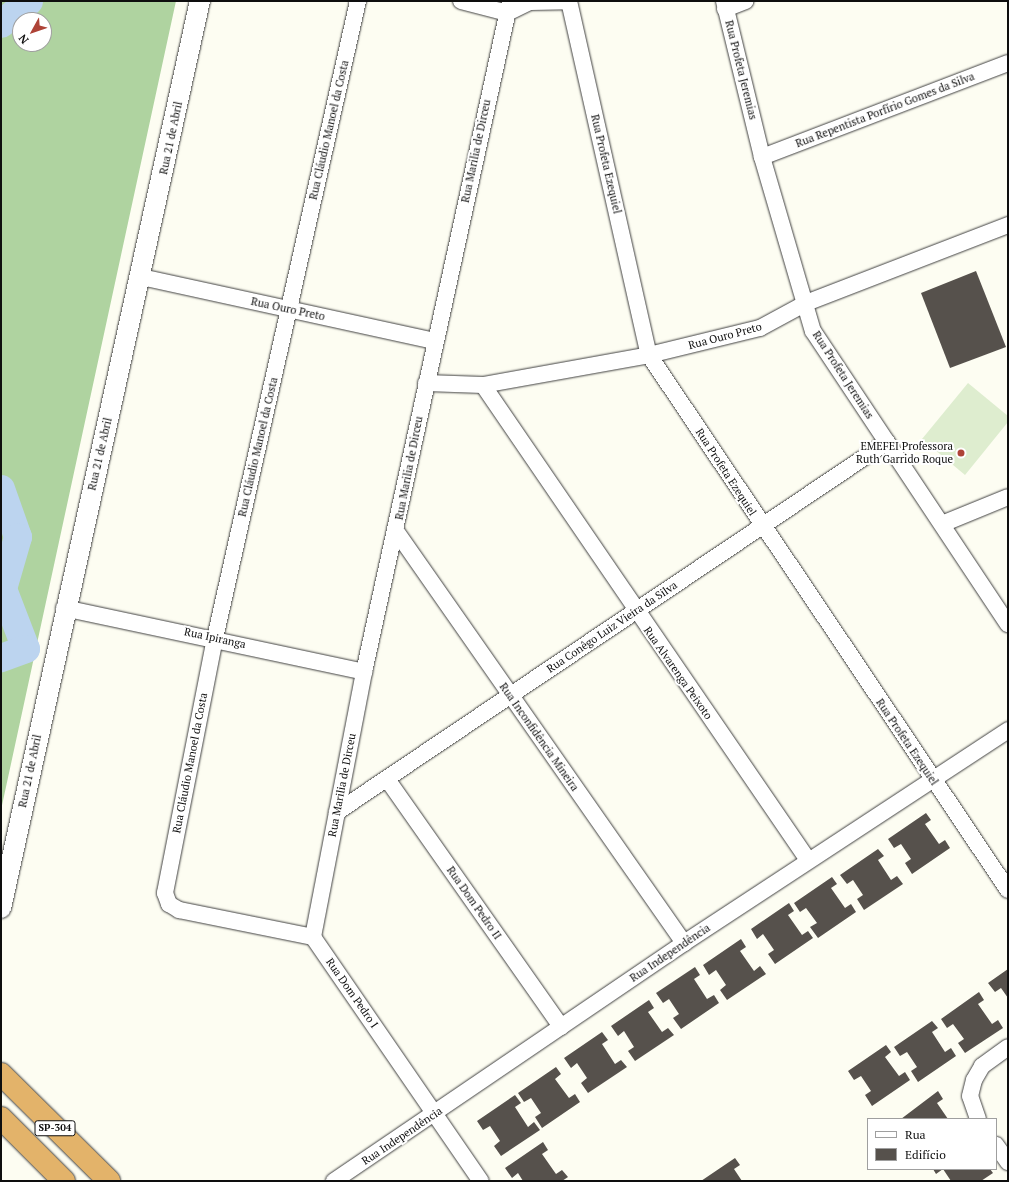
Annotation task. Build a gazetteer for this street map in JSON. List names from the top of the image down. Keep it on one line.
{"streets":{"highway":["SP-304"],"street":["Rua Profeta Jeremias","Rua Repentista Porfírio Gomes da Silva","Rua Cláudio Manoel da Costa","Rua 21 de Abril","Rua Marilia de Dirceu","Rua Profeta Ezequiel","Rua Ouro Preto","Rua Conêgo Luiz Vieira da Silva","Rua Ipiranga","Rua Alvarenga Peixoto","Rua Inconfidência Mineira","Rua Dom Pedro II","Rua Independência","Rua Dom Pedro I"]},"crossings":[["Rua Profeta Jeremias","Rua Repentista Porfírio Gomes da Silva"],["Rua Profeta Jeremias","Rua Ouro Preto"],["Rua Profeta Jeremias","Rua Conêgo Luiz Vieira da Silva"],["Rua Cláudio Manoel da Costa","Rua Marilia de Dirceu"],["Rua Cláudio Manoel da Costa","Rua Ouro Preto"],["Rua Cláudio Manoel da Costa","Rua Ipiranga"],["Rua Cláudio Manoel da Costa","Rua Dom Pedro I"],["Rua 21 de Abril","Rua Ouro Preto"],["Rua 21 de Abril","Rua Ipiranga"],["Rua Marilia de Dirceu","Rua Ouro Preto"],["Rua Marilia de Dirceu","Rua Conêgo Luiz Vieira da Silva"],["Rua Marilia de Dirceu","Rua Ipiranga"],["Rua Marilia de Dirceu","Rua Inconfidência Mineira"],["Rua Marilia de Dirceu","Rua Dom Pedro I"],["Rua Profeta Ezequiel","Rua Ouro Preto"],["Rua Profeta Ezequiel","Rua Conêgo Luiz Vieira da Silva"],["Rua Profeta Ezequiel","Rua Independência"],["Rua Ouro Preto","Rua Alvarenga Peixoto"],["Rua Conêgo Luiz Vieira da Silva","Rua Alvarenga Peixoto"],["Rua Conêgo Luiz Vieira da Silva","Rua Inconfidência Mineira"],["Rua Conêgo Luiz Vieira da Silva","Rua Dom Pedro II"],["Rua Alvarenga Peixoto","Rua Independência"],["Rua Inconfidência Mineira","Rua Independência"],["Rua Dom Pedro II","Rua Independência"],["Rua Independência","Rua Dom Pedro I"]],"places":["EMEFEI Professora Ruth Garrido Roque"],"legend":["Rua","Edifício"],"north":"bottom left"}
